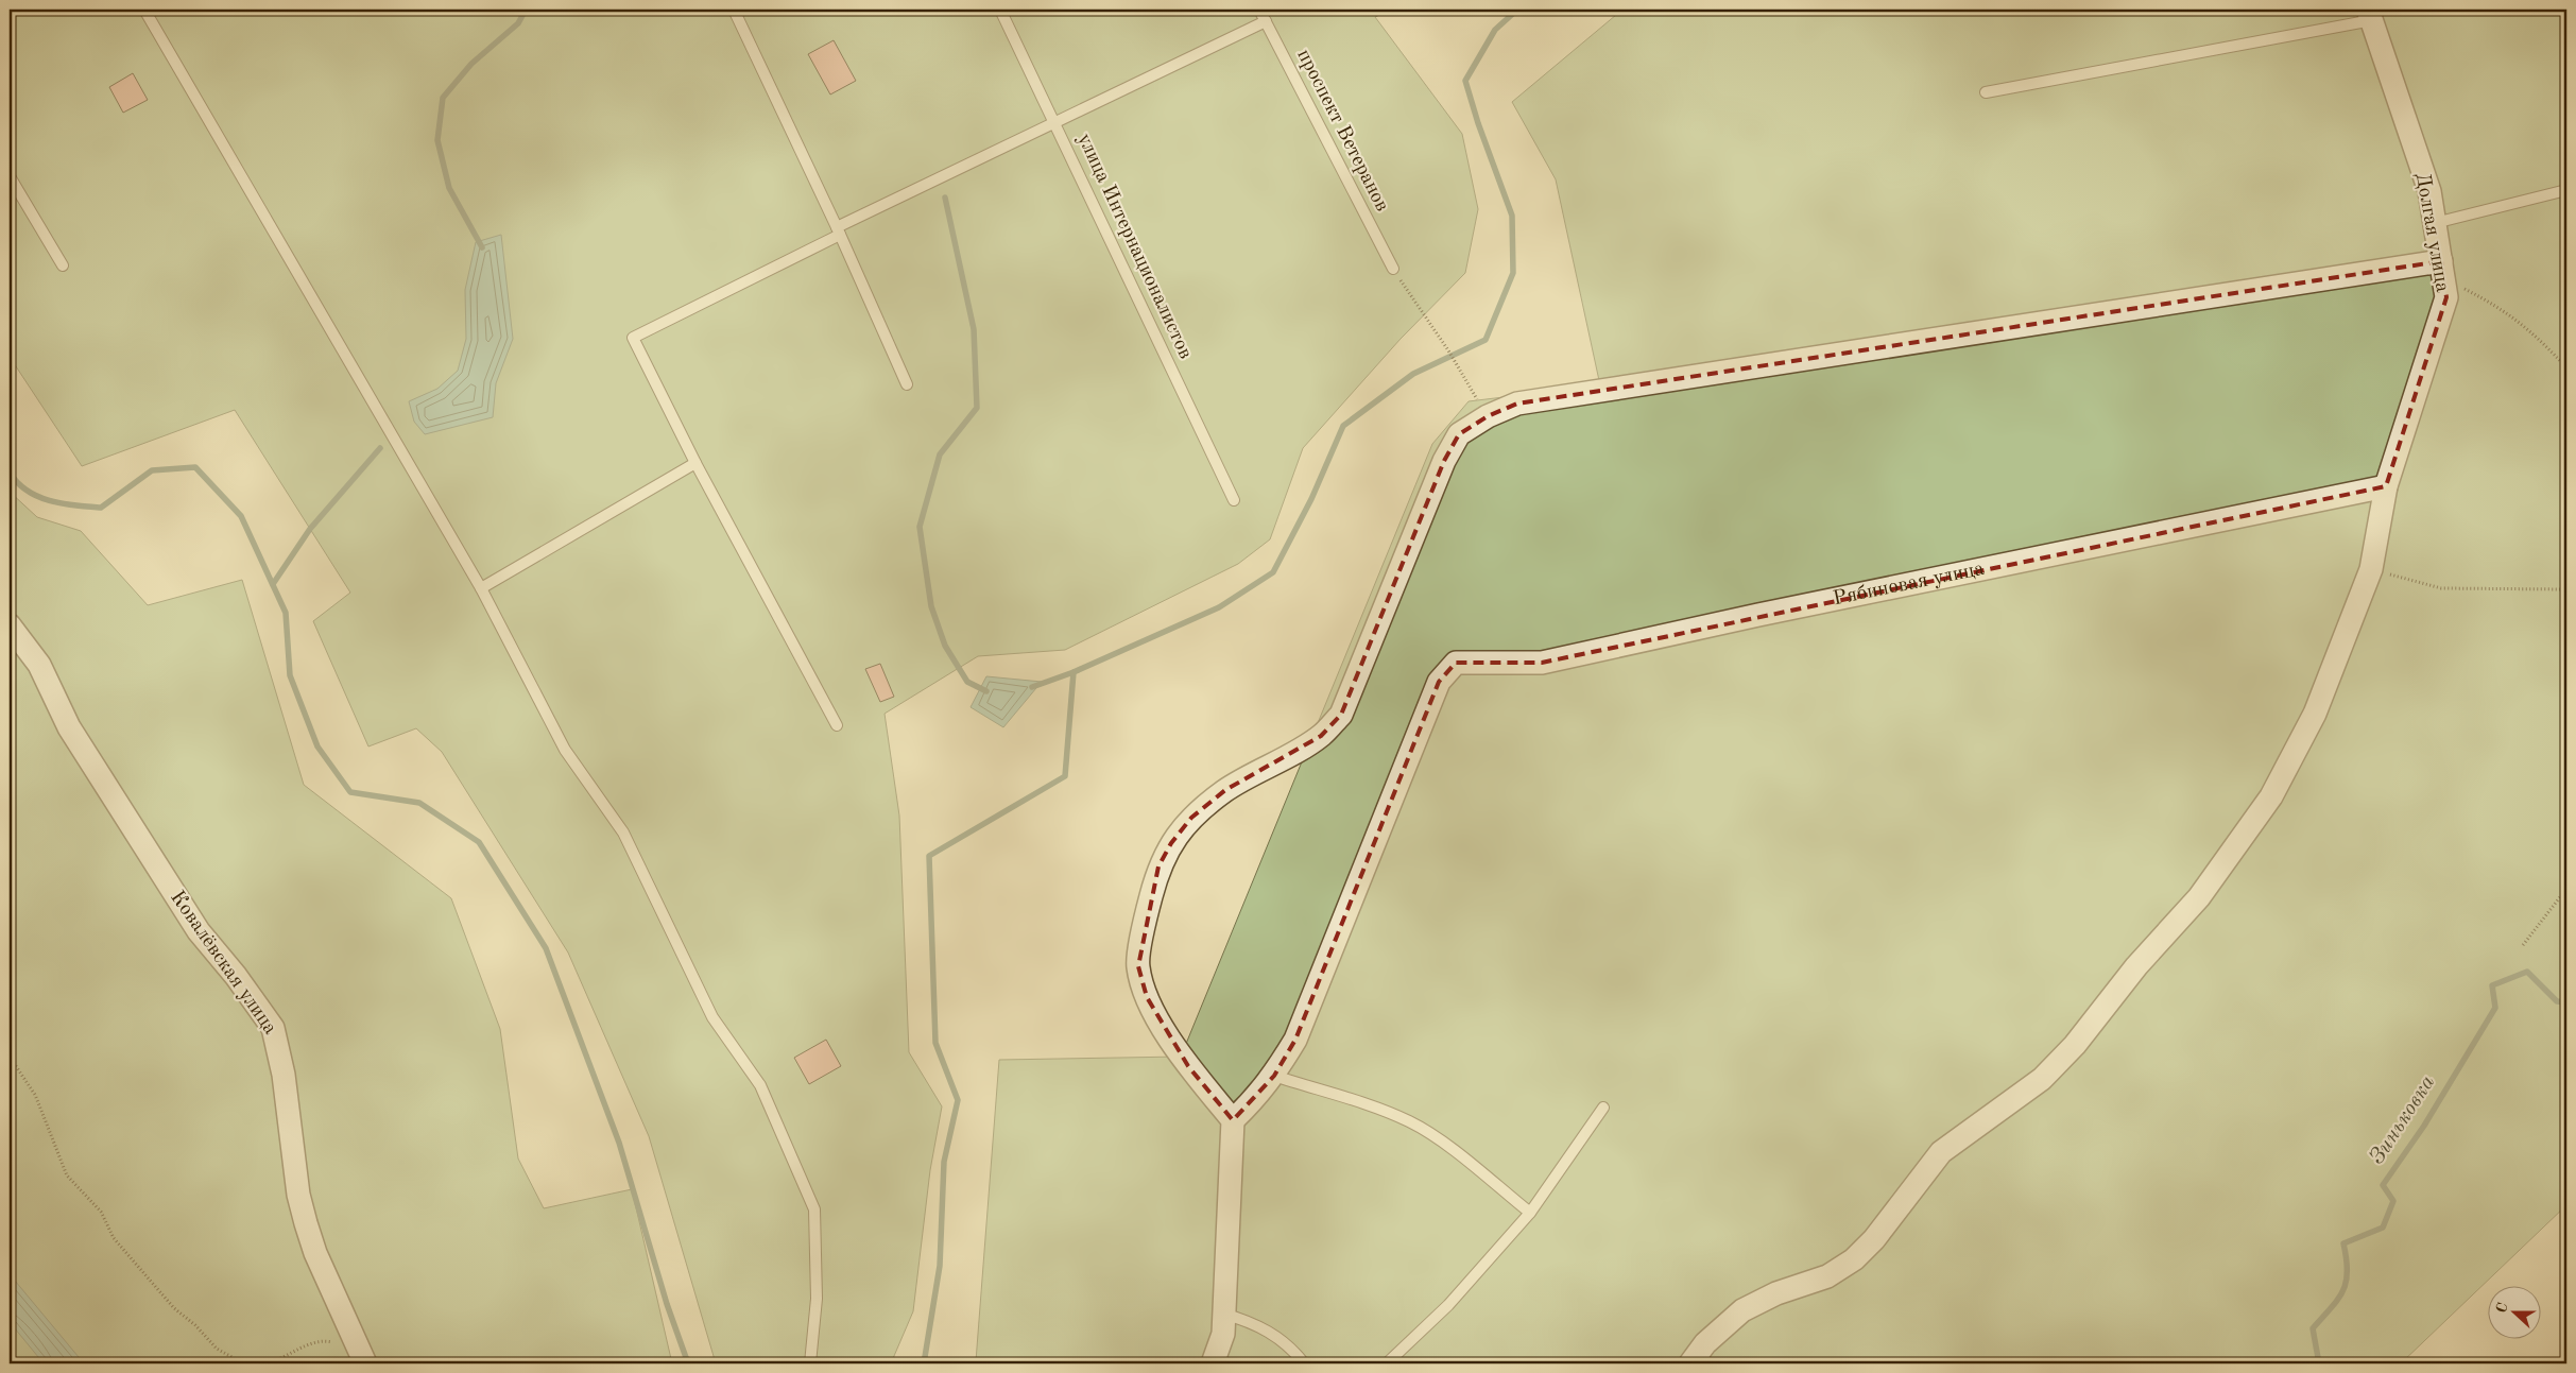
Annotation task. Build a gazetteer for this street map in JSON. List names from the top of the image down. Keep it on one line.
{"streets":{"street":["Долгая улица","Рябиновая улица","Ковалёвская улица"],"lane":["проспект Ветеранов","улица Интернационалистов"]},"crossings":[["Долгая улица","Рябиновая улица"]],"water":["Зиньковка"],"north":"left"}
